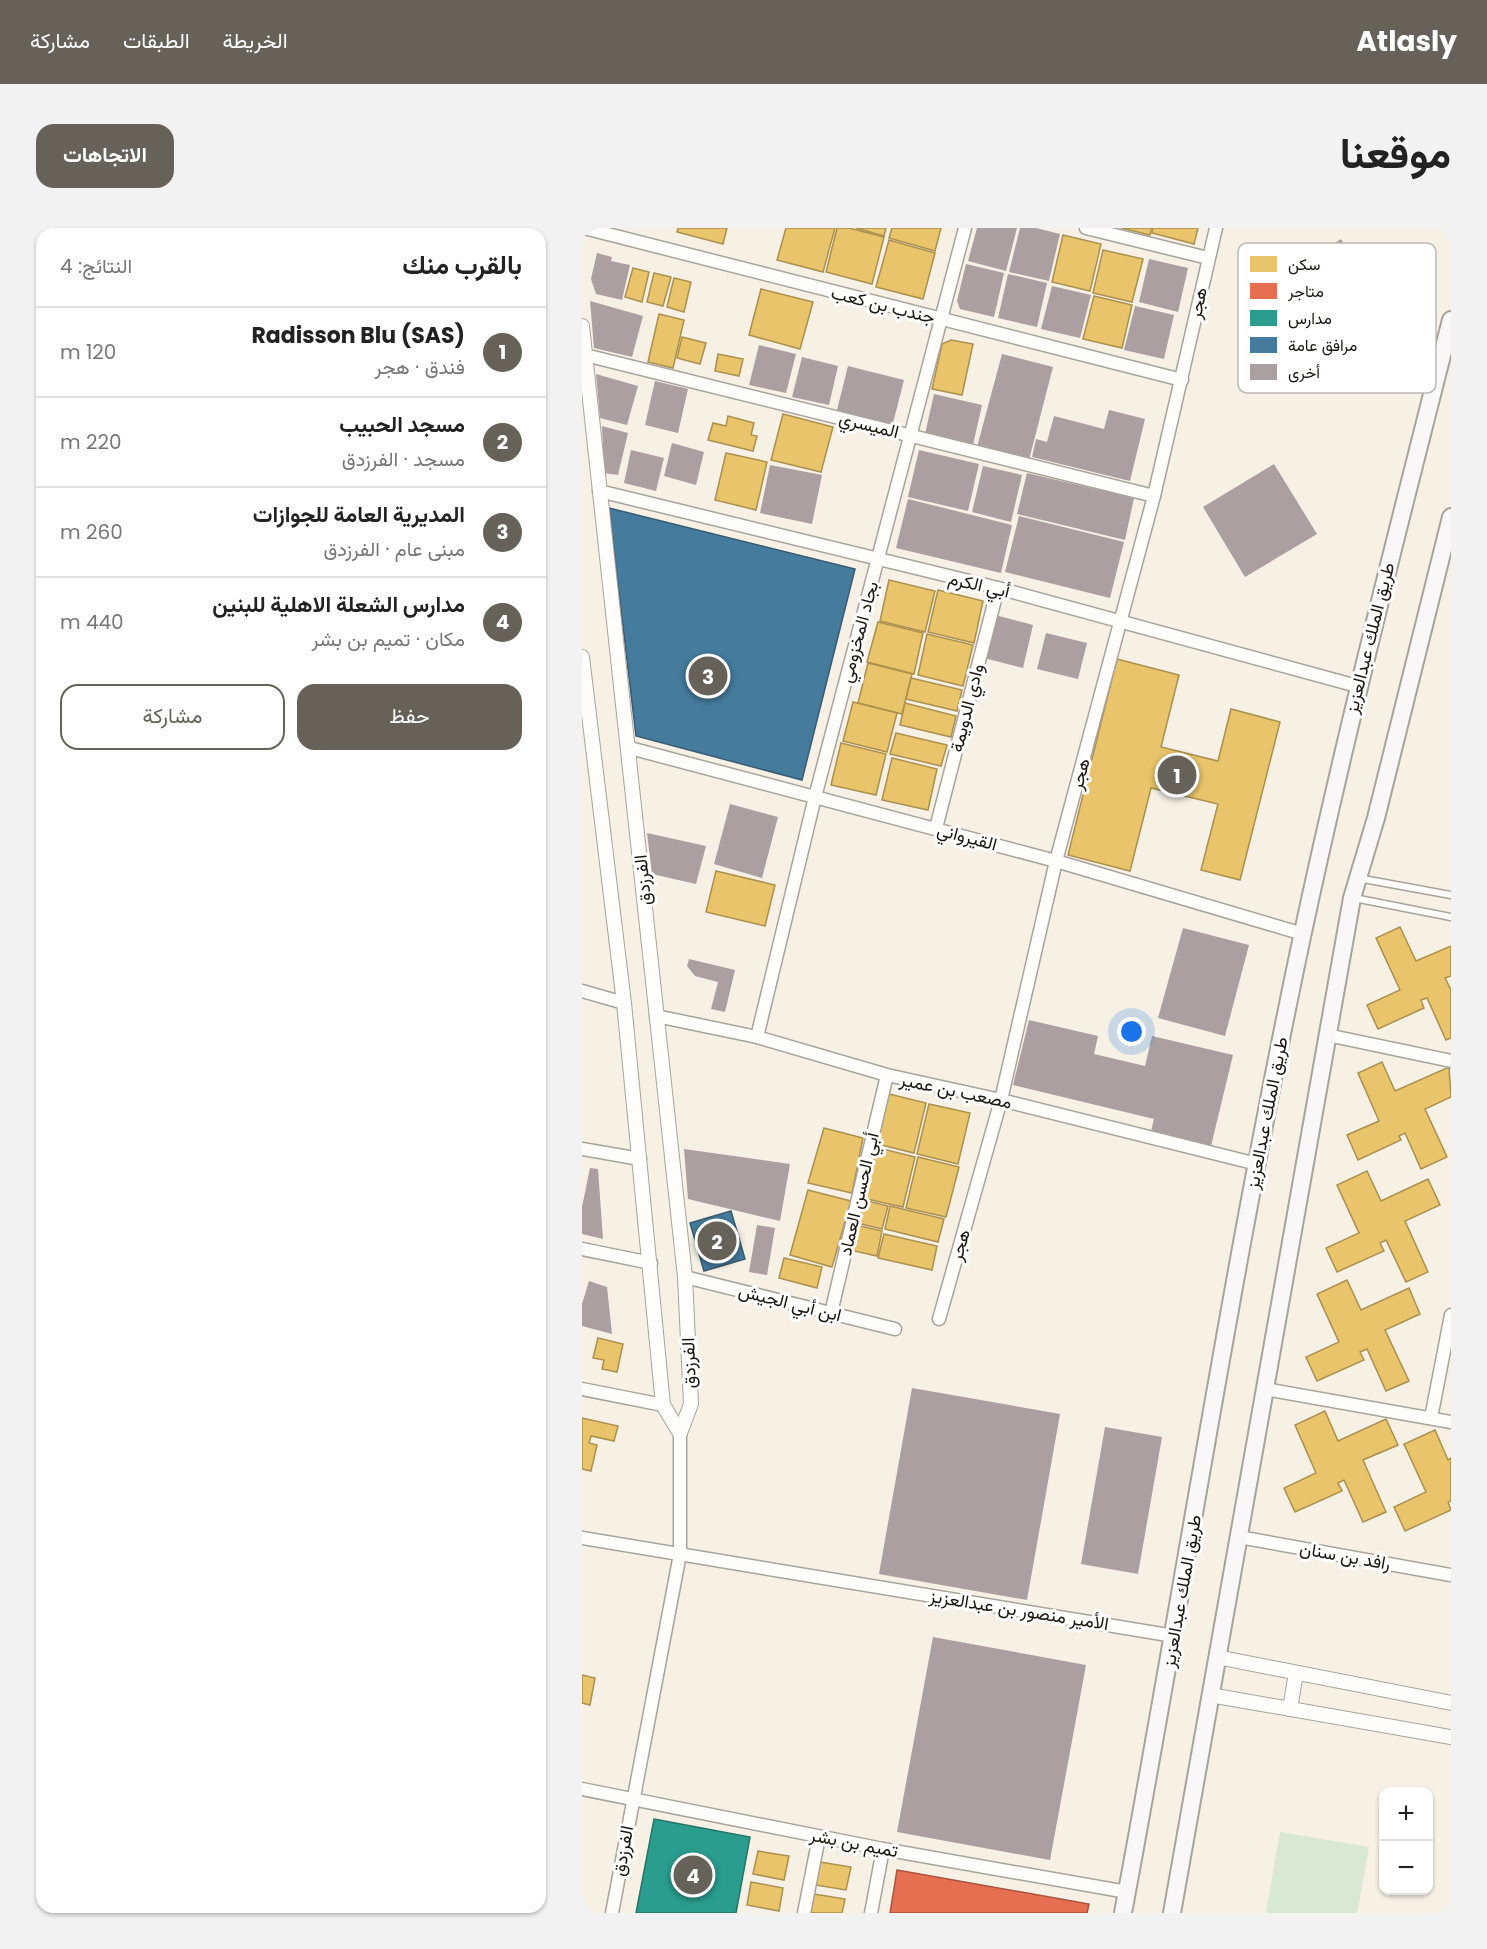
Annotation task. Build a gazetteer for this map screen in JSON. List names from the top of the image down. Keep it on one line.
{"streets":{"main road":["طريق الملك عبدالعزيز"],"street":["هجر","جندب بن كعب","الميسري","أبي الكرم","بجاد المخزومي","وادي الدويمة","القيرواني","الفرزدق","مصعب بن عمير","أبي الحسن العماد","ابن أبي الجيش","رافد بن سنان","الأمير منصور بن عبدالعزيز","تميم بن بشر"]},"crossings":[["هجر","جندب بن كعب"],["هجر","الميسري"],["هجر","أبي الكرم"],["هجر","القيرواني"],["هجر","مصعب بن عمير"],["جندب بن كعب","بجاد المخزومي"],["الميسري","بجاد المخزومي"],["الميسري","الفرزدق"],["أبي الكرم","بجاد المخزومي"],["أبي الكرم","طريق الملك عبدالعزيز"],["أبي الكرم","وادي الدويمة"],["أبي الكرم","الفرزدق"],["بجاد المخزومي","القيرواني"],["بجاد المخزومي","مصعب بن عمير"],["طريق الملك عبدالعزيز","القيرواني"],["طريق الملك عبدالعزيز","مصعب بن عمير"],["طريق الملك عبدالعزيز","الأمير منصور بن عبدالعزيز"],["طريق الملك عبدالعزيز","تميم بن بشر"],["وادي الدويمة","القيرواني"],["القيرواني","الفرزدق"],["الفرزدق","مصعب بن عمير"],["الفرزدق","ابن أبي الجيش"],["الفرزدق","الأمير منصور بن عبدالعزيز"],["الفرزدق","تميم بن بشر"],["مصعب بن عمير","أبي الحسن العماد"],["أبي الحسن العماد","ابن أبي الجيش"]],"legend":["سكن","متاجر","مدارس","مرافق عامة","أخرى"],"page":{"header":"Atlasly","nav":["الخريطة","الطبقات","مشاركة"],"title":"موقعنا","buttons":["الاتجاهات",["حفظ","مشاركة"]],"heading":["بالقرب منك","النتائج: 4"],"list":[{"mark":"1","name":"Radisson Blu (SAS)","note":"فندق · هجر","value":"120 m"},{"mark":"2","name":"مسجد الحبيب","note":"مسجد · الفرزدق","value":"220 m"},{"mark":"3","name":"المديرية العامة للجوازات","note":"مبنى عام · الفرزدق","value":"260 m"},{"mark":"4","name":"مدارس الشعلة الاهلية للبنين","note":"مكان · تميم بن بشر","value":"440 m"}],"pins":["3","1","2","4"],"map_buttons":["+","−"]}}
